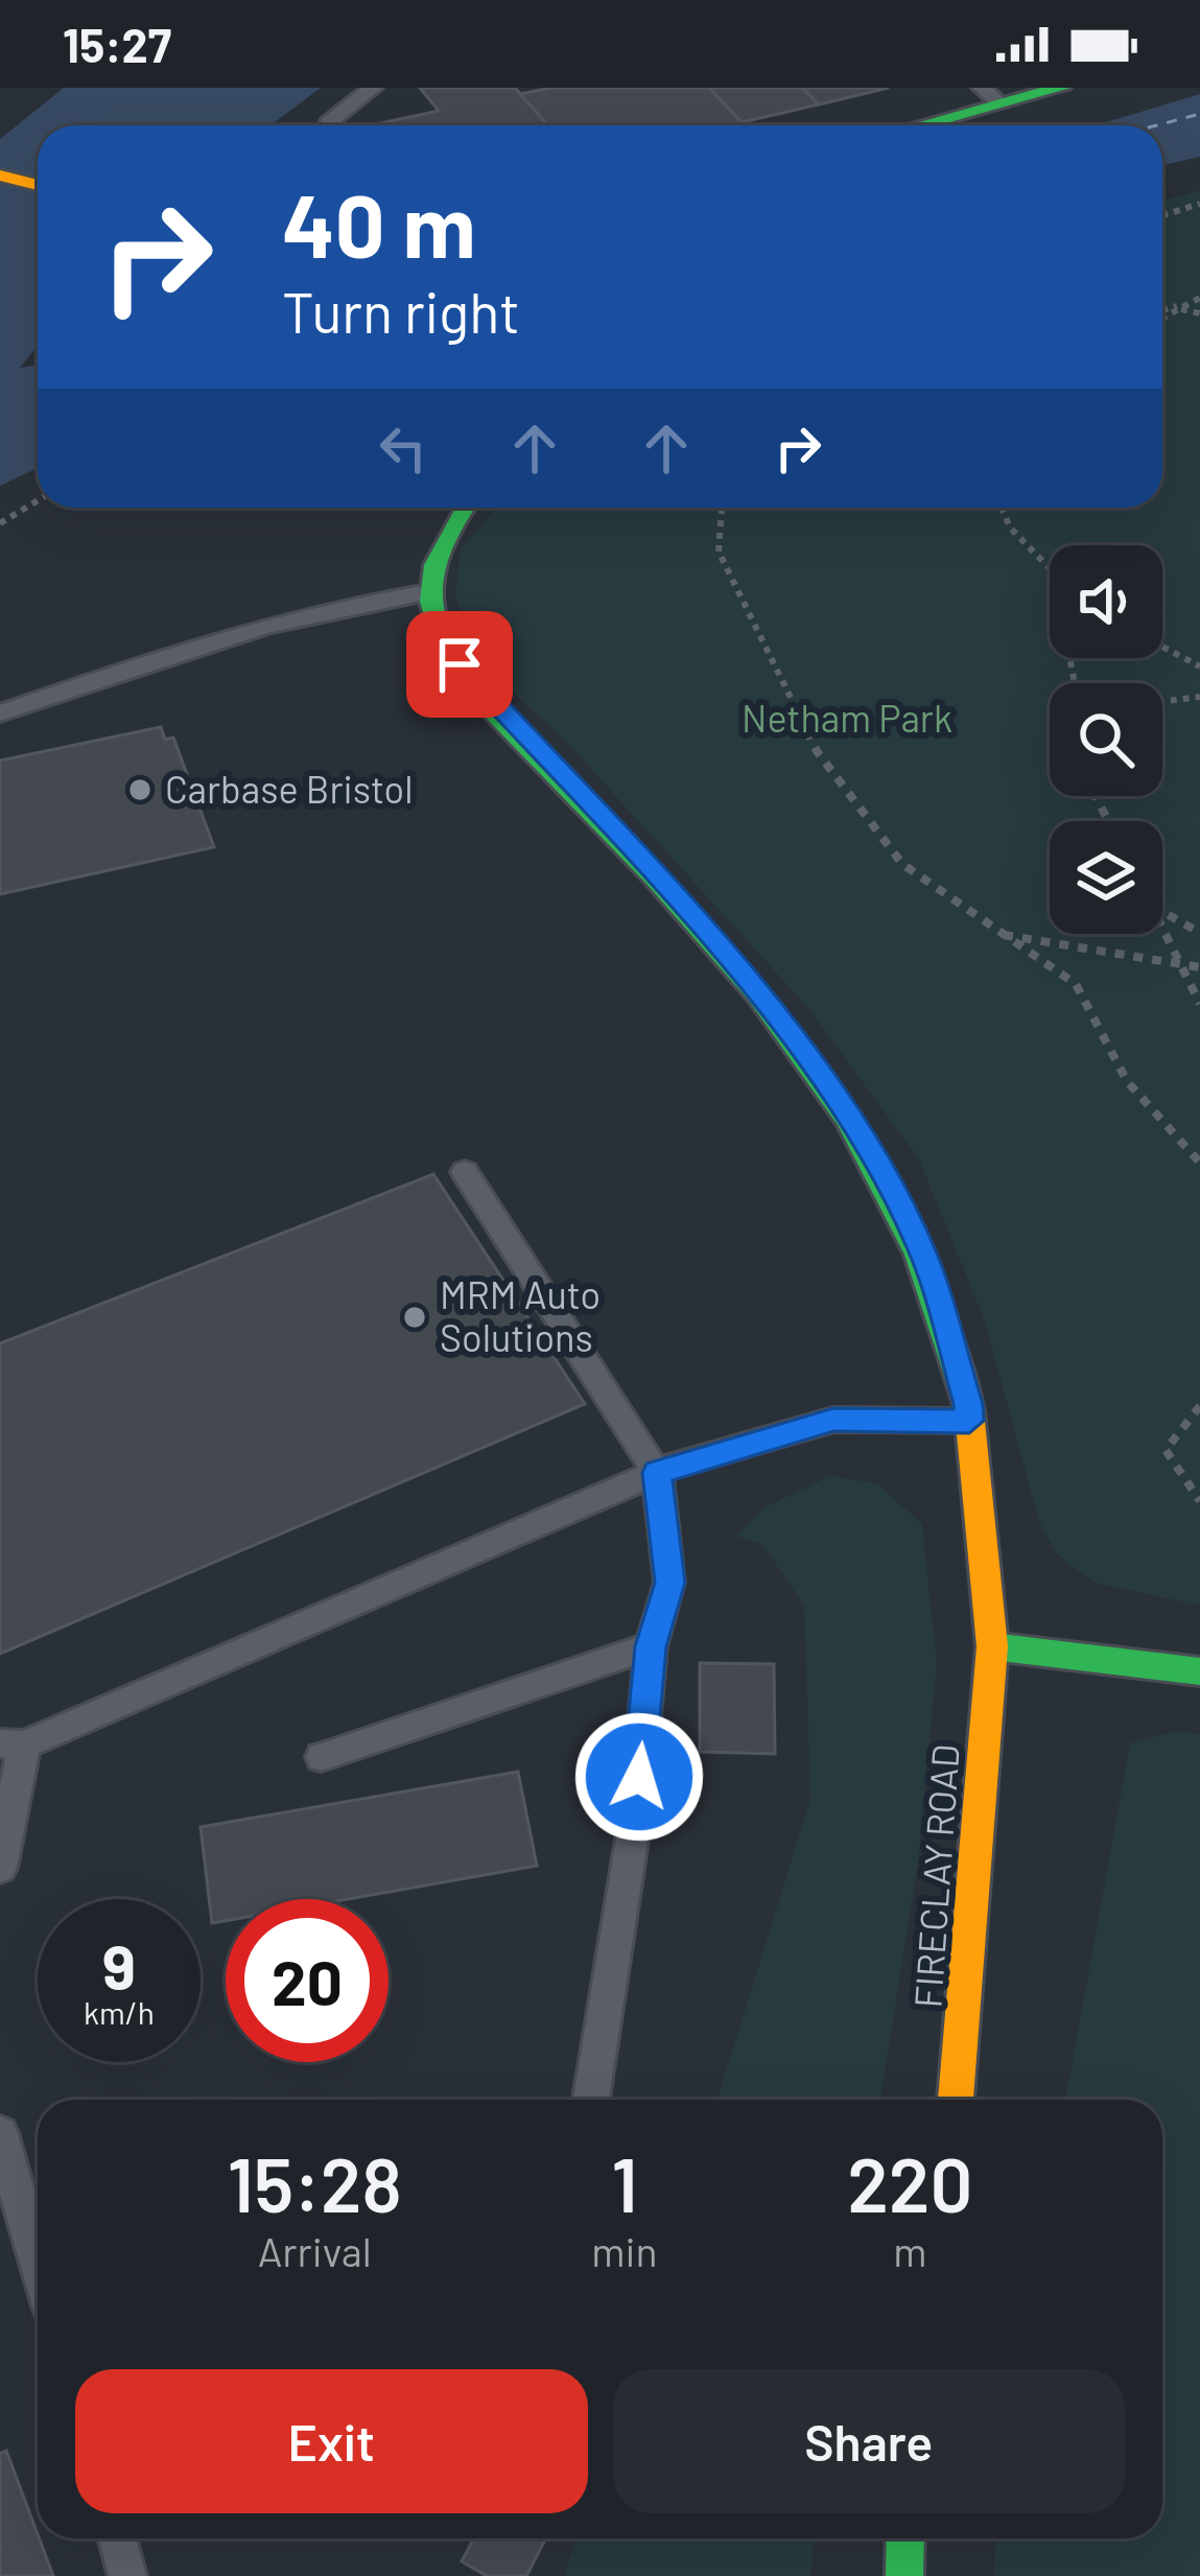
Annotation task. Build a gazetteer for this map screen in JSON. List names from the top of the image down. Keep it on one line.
{"streets":{"street":["FIRECLAY ROAD"]},"parks":["Netham Park"],"places":["Carbase Bristol","MRM Auto Solutions"],"page":{"status":"15:27","turn":["40 m","Turn right"],"speed":"9 km/h","limit":"20","eta":["15:28","Arrival","1","min","220","m"],"buttons":["Exit","Share"]}}
